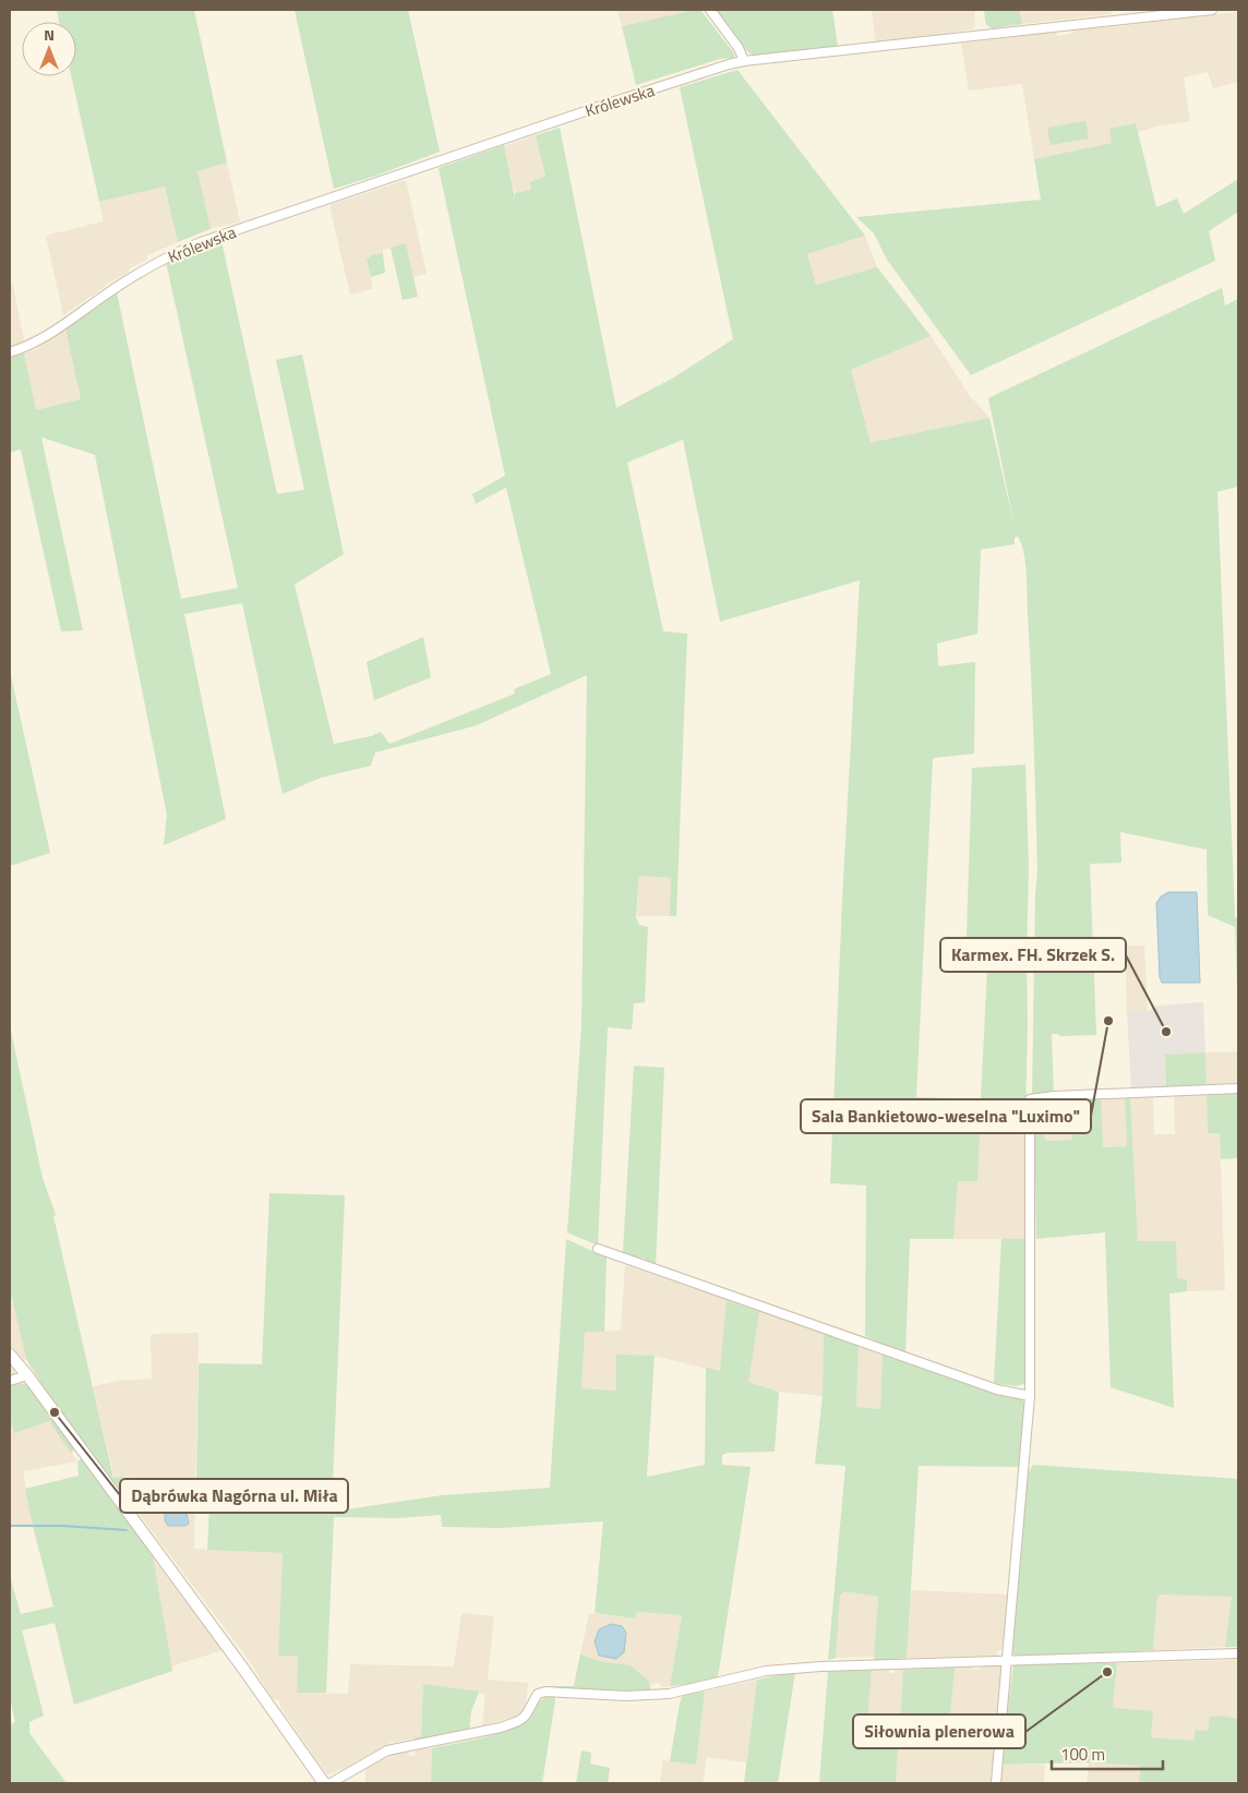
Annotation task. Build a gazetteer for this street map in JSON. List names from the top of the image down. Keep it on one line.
{"streets":{"street":["Królewska"]},"places":["Sala Bankietowo-weselna \"Luximo\"","Karmex. FH. Skrzek S.","Dąbrówka Nagórna ul. Miła","Siłownia plenerowa"],"scale_bar":"100 m","north":"top"}
